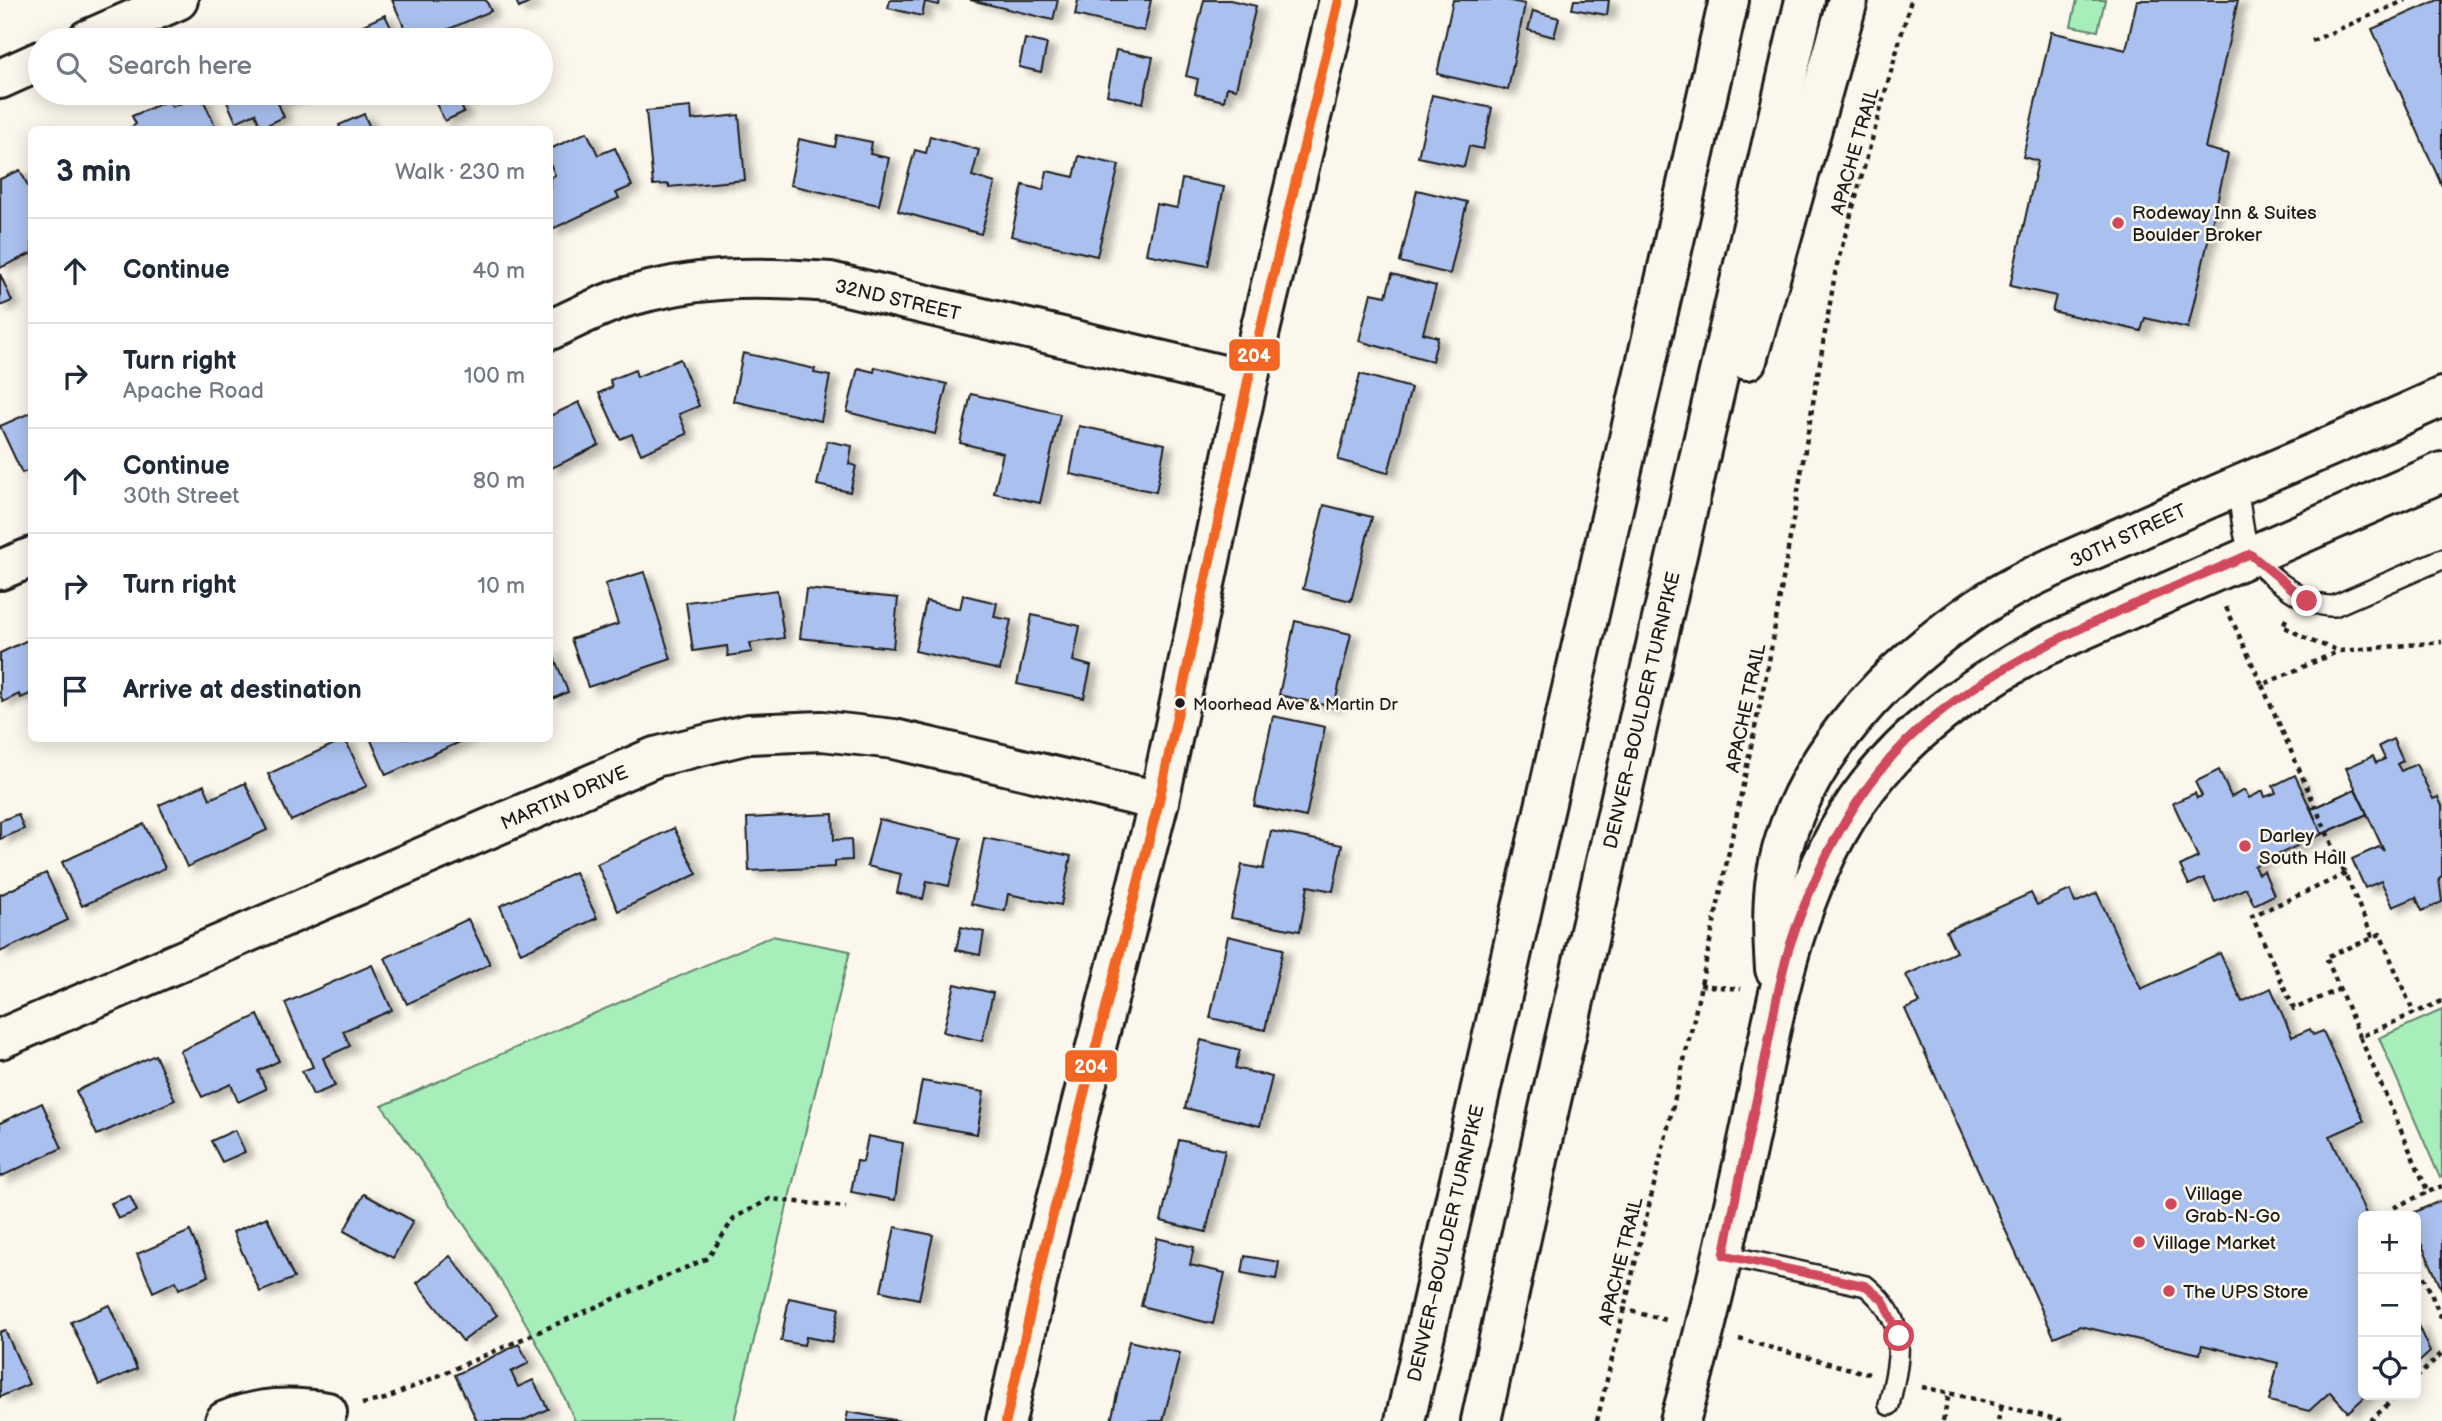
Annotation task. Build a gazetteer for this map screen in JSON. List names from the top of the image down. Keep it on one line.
{"streets":{"main road":["32ND STREET","30TH STREET","DENVER–BOULDER TURNPIKE","MARTIN DRIVE"],"path":["APACHE TRAIL"]},"places":["Rodeway Inn & Suites Boulder Broker","Moorhead Ave & Martin Dr","Darley South Hall","Village Grab-N-Go","Village Market","The UPS Store"],"lines":["transit line 204"],"page":{"search":"Search here","heading":["3 min","Walk · 230 m"],"list":[["Continue","40 m"],["Turn right","Apache Road","100 m"],["Continue","30th Street","80 m"],["Turn right","10 m"],"Arrive at destination"],"map_buttons":["+","−"]}}
